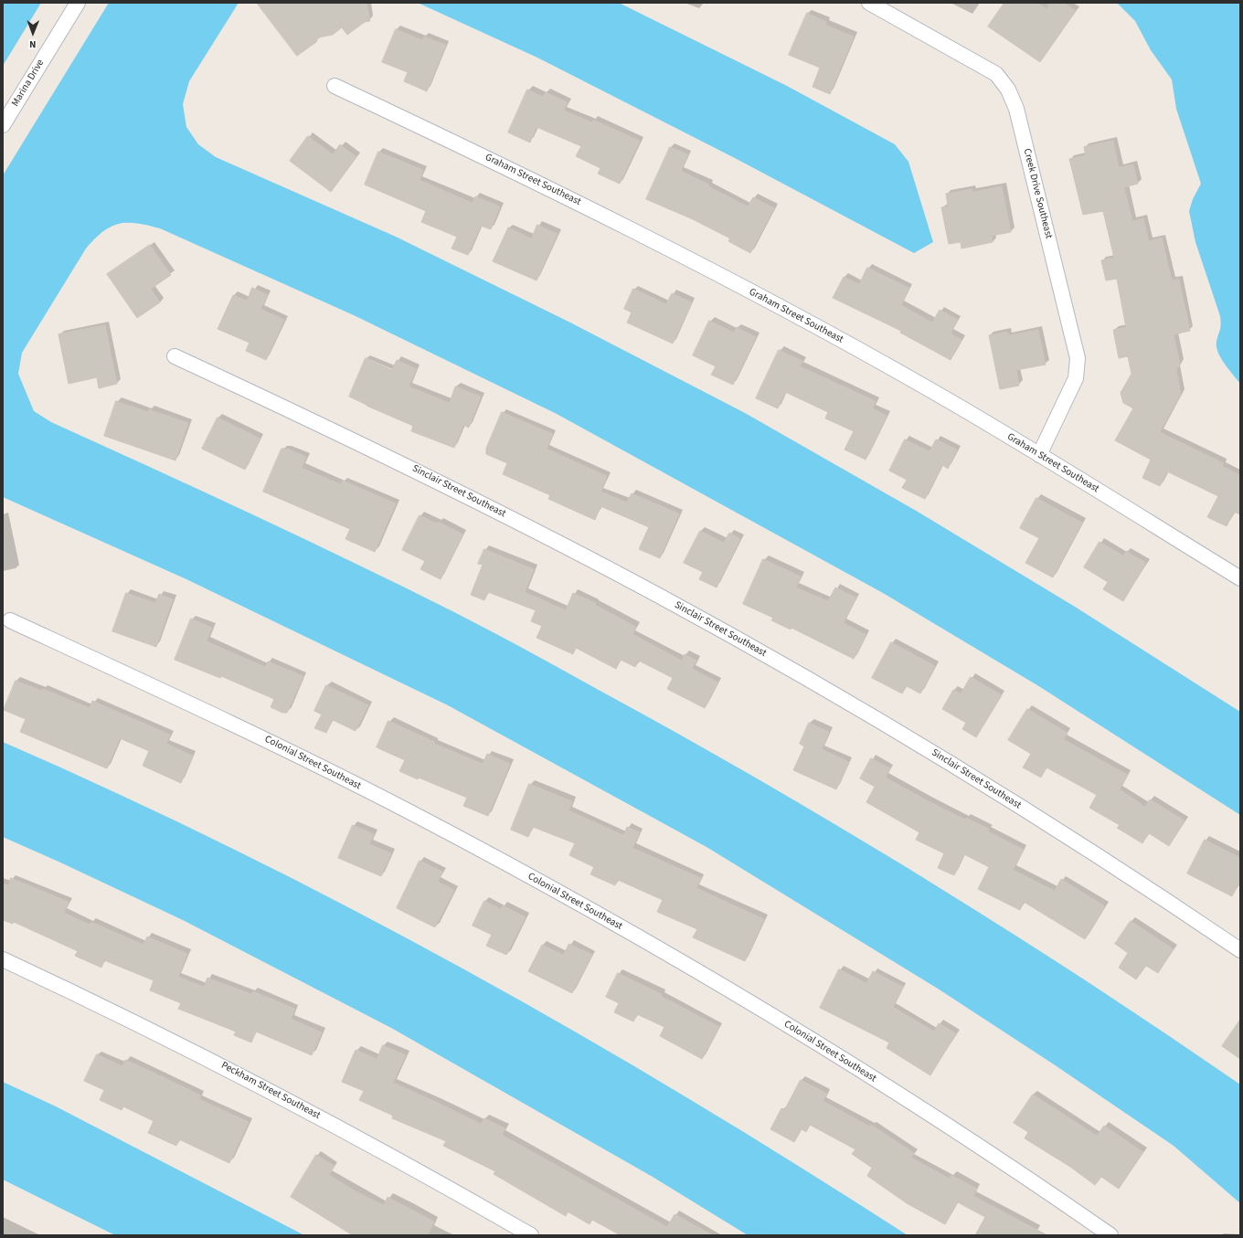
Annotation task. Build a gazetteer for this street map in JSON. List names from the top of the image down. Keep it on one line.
{"streets":{"street":["Marina Drive","Graham Street Southeast","Creek Drive Southeast","Sinclair Street Southeast","Colonial Street Southeast","Peckham Street Southeast"]},"crossings":[["Graham Street Southeast","Creek Drive Southeast"]],"north":"bottom"}
